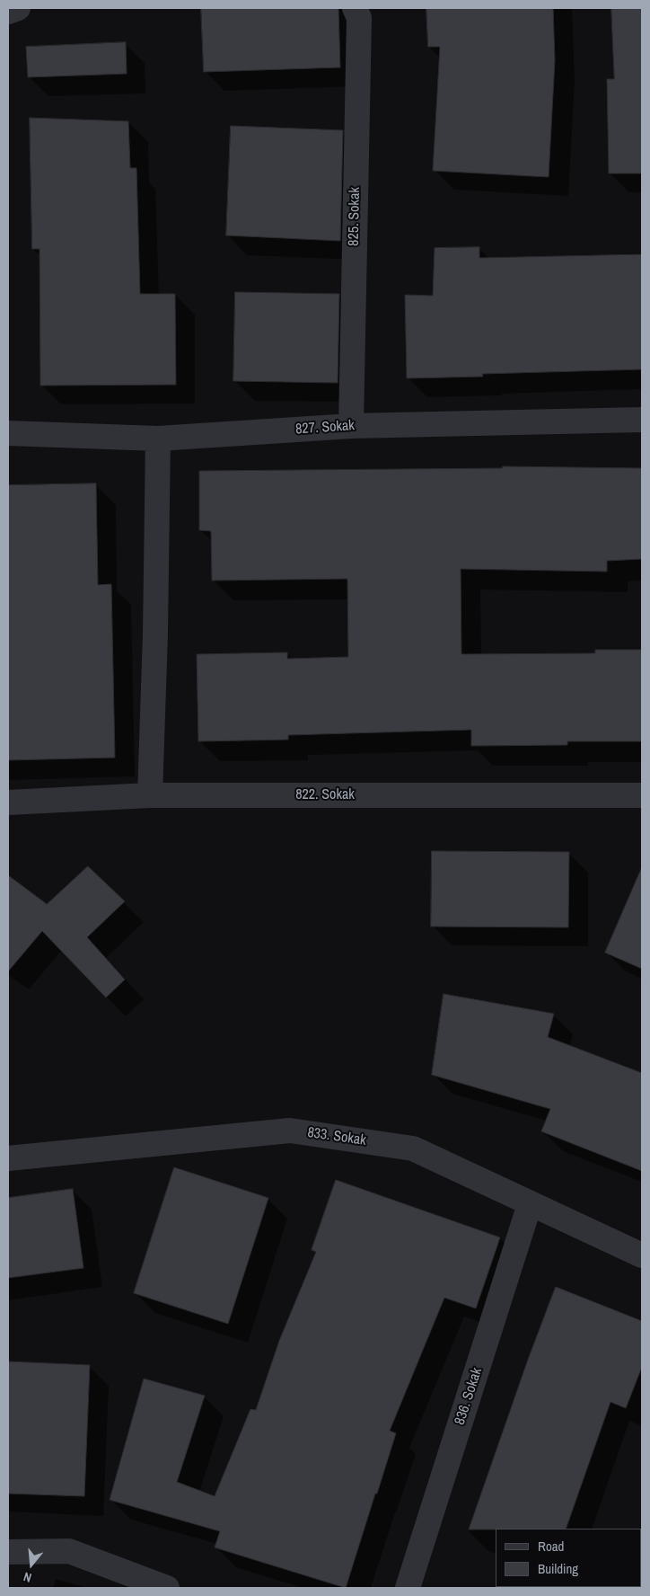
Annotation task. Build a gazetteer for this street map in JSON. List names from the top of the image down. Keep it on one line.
{"streets":{"street":["825. Sokak","827. Sokak","822. Sokak","833. Sokak","836. Sokak"]},"crossings":[["825. Sokak","827. Sokak"],["833. Sokak","836. Sokak"]],"legend":["Road","Building"],"north":"bottom"}
